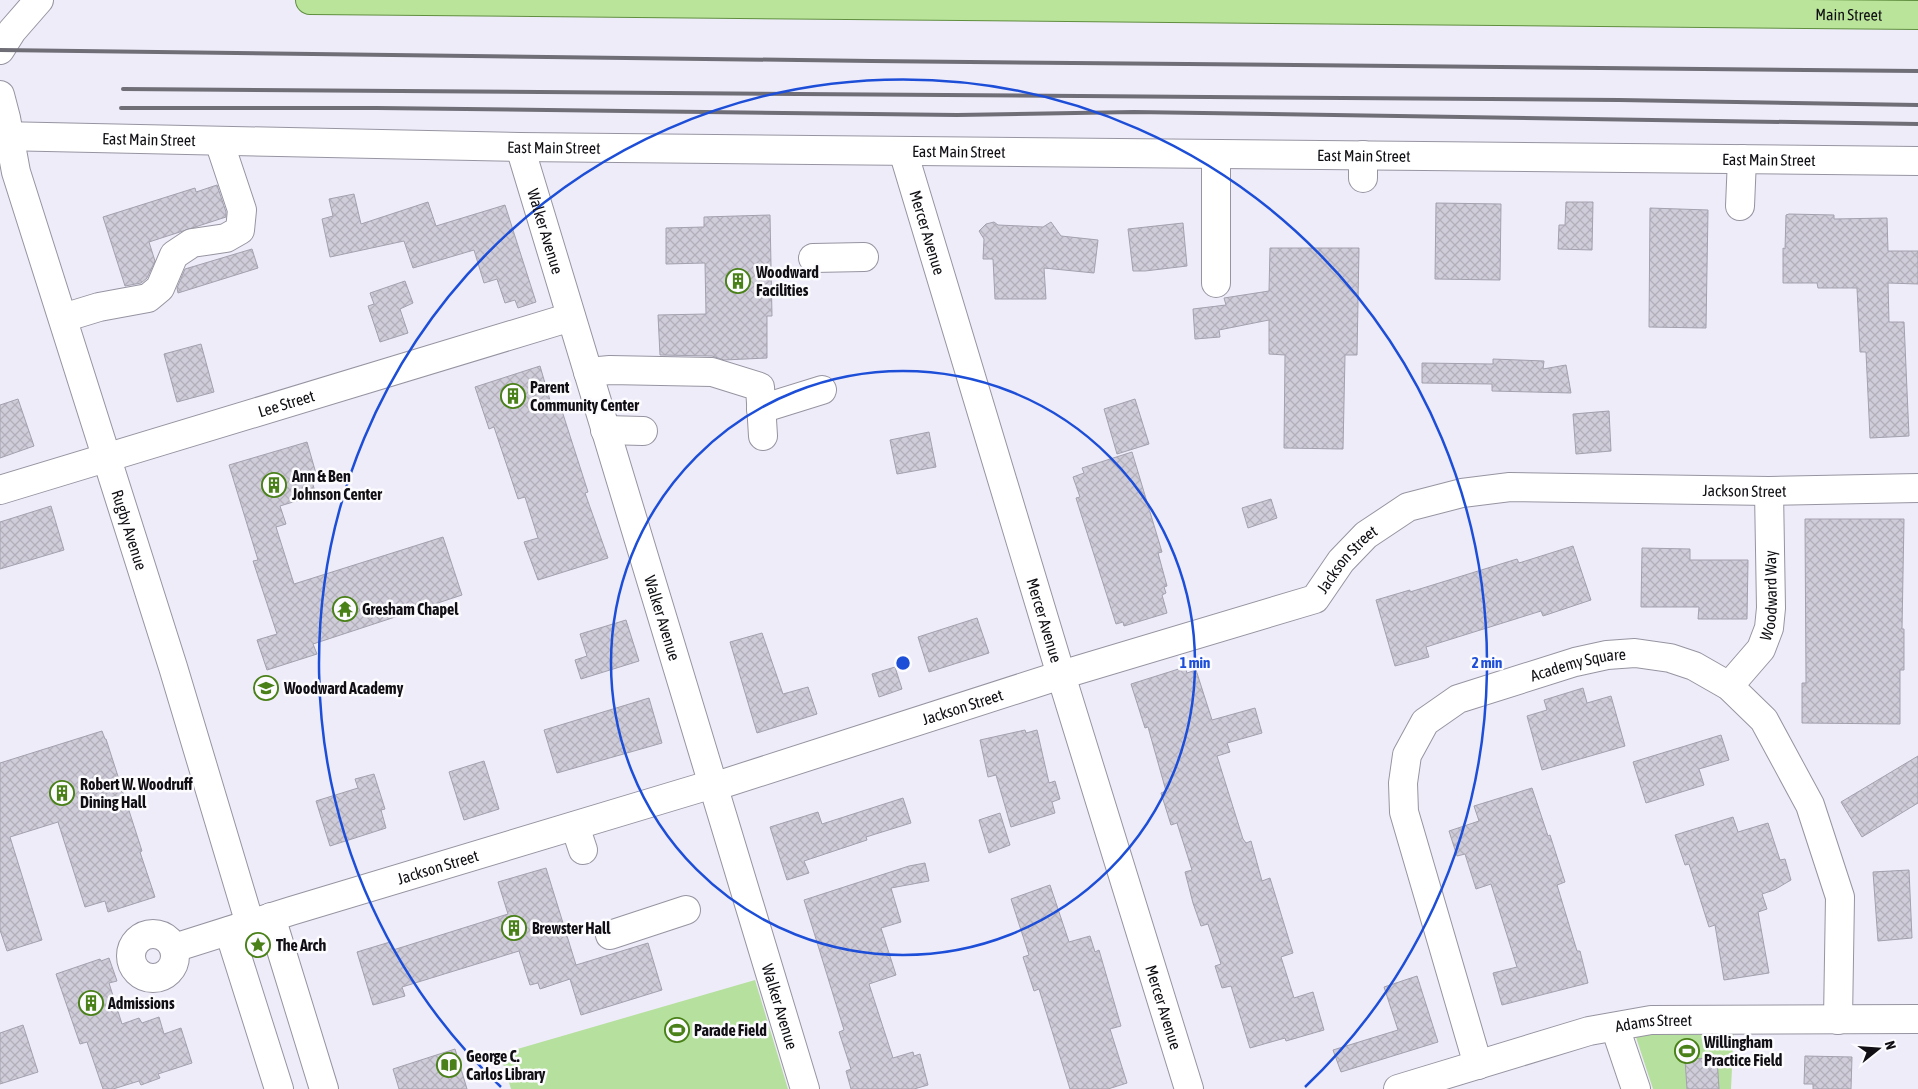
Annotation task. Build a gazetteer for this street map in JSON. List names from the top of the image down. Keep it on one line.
{"streets":{"main road":["Main Street"],"street":["East Main Street","Walker Avenue","Mercer Avenue","Lee Street","Jackson Street","Rugby Avenue","Woodward Way","Academy Square","Adams Street"]},"crossings":[["East Main Street","Walker Avenue"],["East Main Street","Mercer Avenue"],["East Main Street","Rugby Avenue"],["Walker Avenue","Lee Street"],["Walker Avenue","Jackson Street"],["Mercer Avenue","Jackson Street"],["Lee Street","Rugby Avenue"],["Jackson Street","Rugby Avenue"],["Jackson Street","Woodward Way"],["Woodward Way","Academy Square"],["Academy Square","Adams Street"]],"places":{"building":["Woodward Facilities","Parent Community Center","Ann & Ben Johnson Center","Robert W. Woodruff Dining Hall","Brewster Hall","Admissions"],"temple":["Gresham Chapel"],"school or university":["Woodward Academy"],"place":["The Arch"],"sports":["Parade Field","Willingham Practice Field"],"library":["George C. Carlos Library"]},"north":"right","rings":["1 min","2 min"]}
